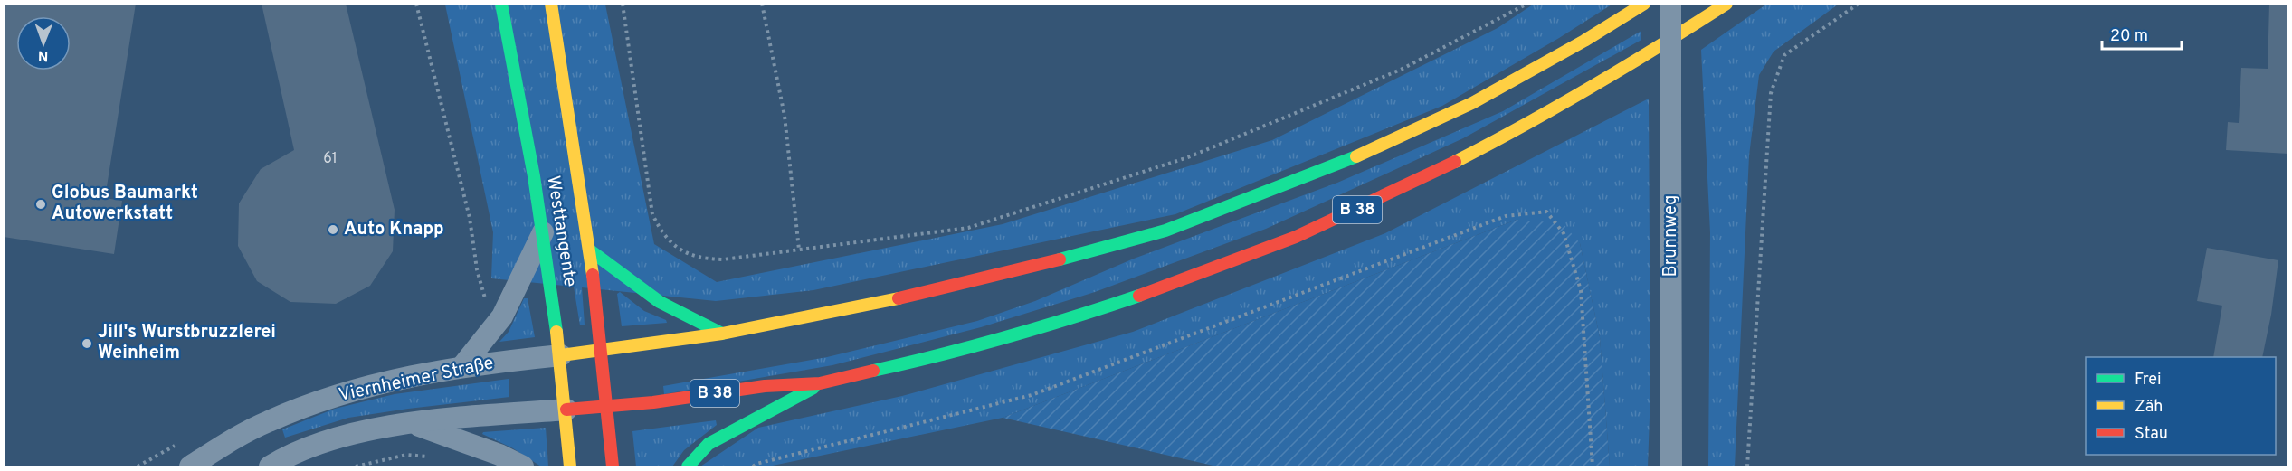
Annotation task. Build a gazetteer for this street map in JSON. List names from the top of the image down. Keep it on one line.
{"streets":{"main road":["B 38","Westtangente"],"street":["Brunnweg","Viernheimer Straße"]},"crossings":[["B 38","Westtangente"],["Westtangente","Viernheimer Straße"]],"places":["Globus Baumarkt Autowerkstatt","Auto Knapp","Jill's Wurstbruzzlerei Weinheim"],"house_numbers":["61"],"legend":["Frei","Zäh","Stau"],"scale_bar":"20 m","north":"bottom"}
